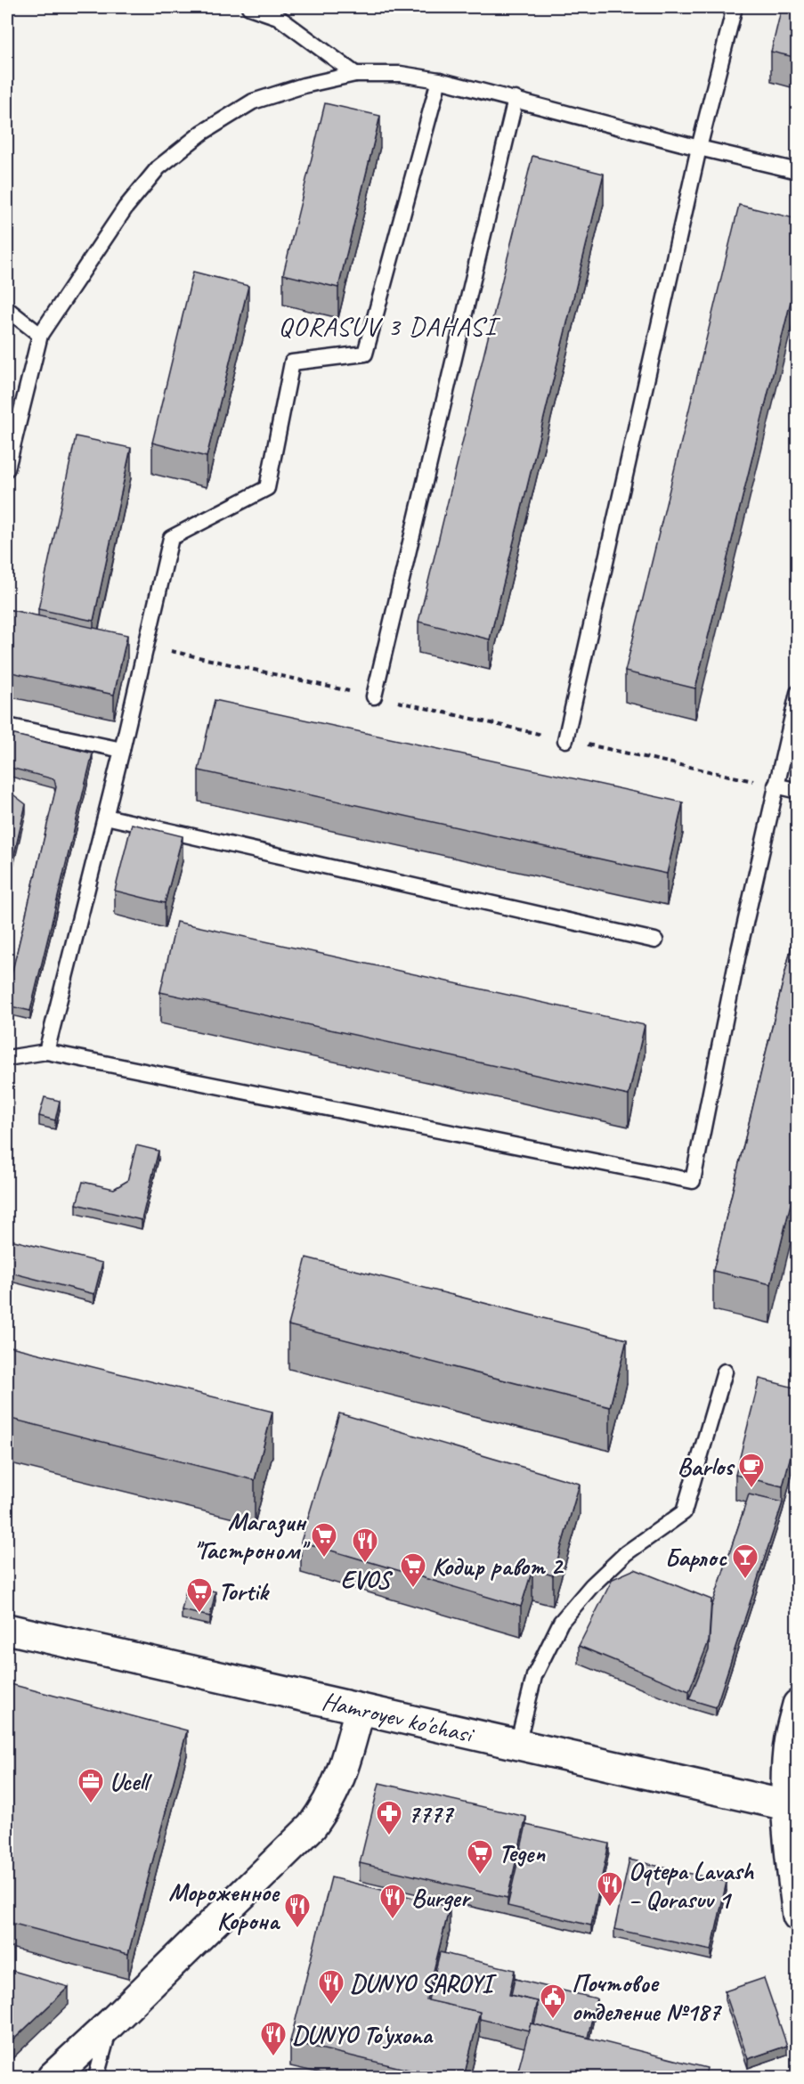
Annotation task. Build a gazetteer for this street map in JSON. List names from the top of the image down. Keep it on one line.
{"streets":{"main road":["Hamroyev ko'chasi"]},"districts":["QORASUV 3 DAHASI"],"places":{"cafe":["Barlos"],"supermarket":["Магазин \"Гастроном\"","Кодир равот 2","Tortik","Tegen"],"restaurant":["EVOS","Oqtepa Lavash – Qorasuv 1","Burger","Мороженное Корона","DUNYO SAROYI","DUNYO To‘yxona"],"bar":["Барлос"],"office":["Ucell"],"pharmacy":["7777"],"public building":["Почтовое отделение №187"]}}
